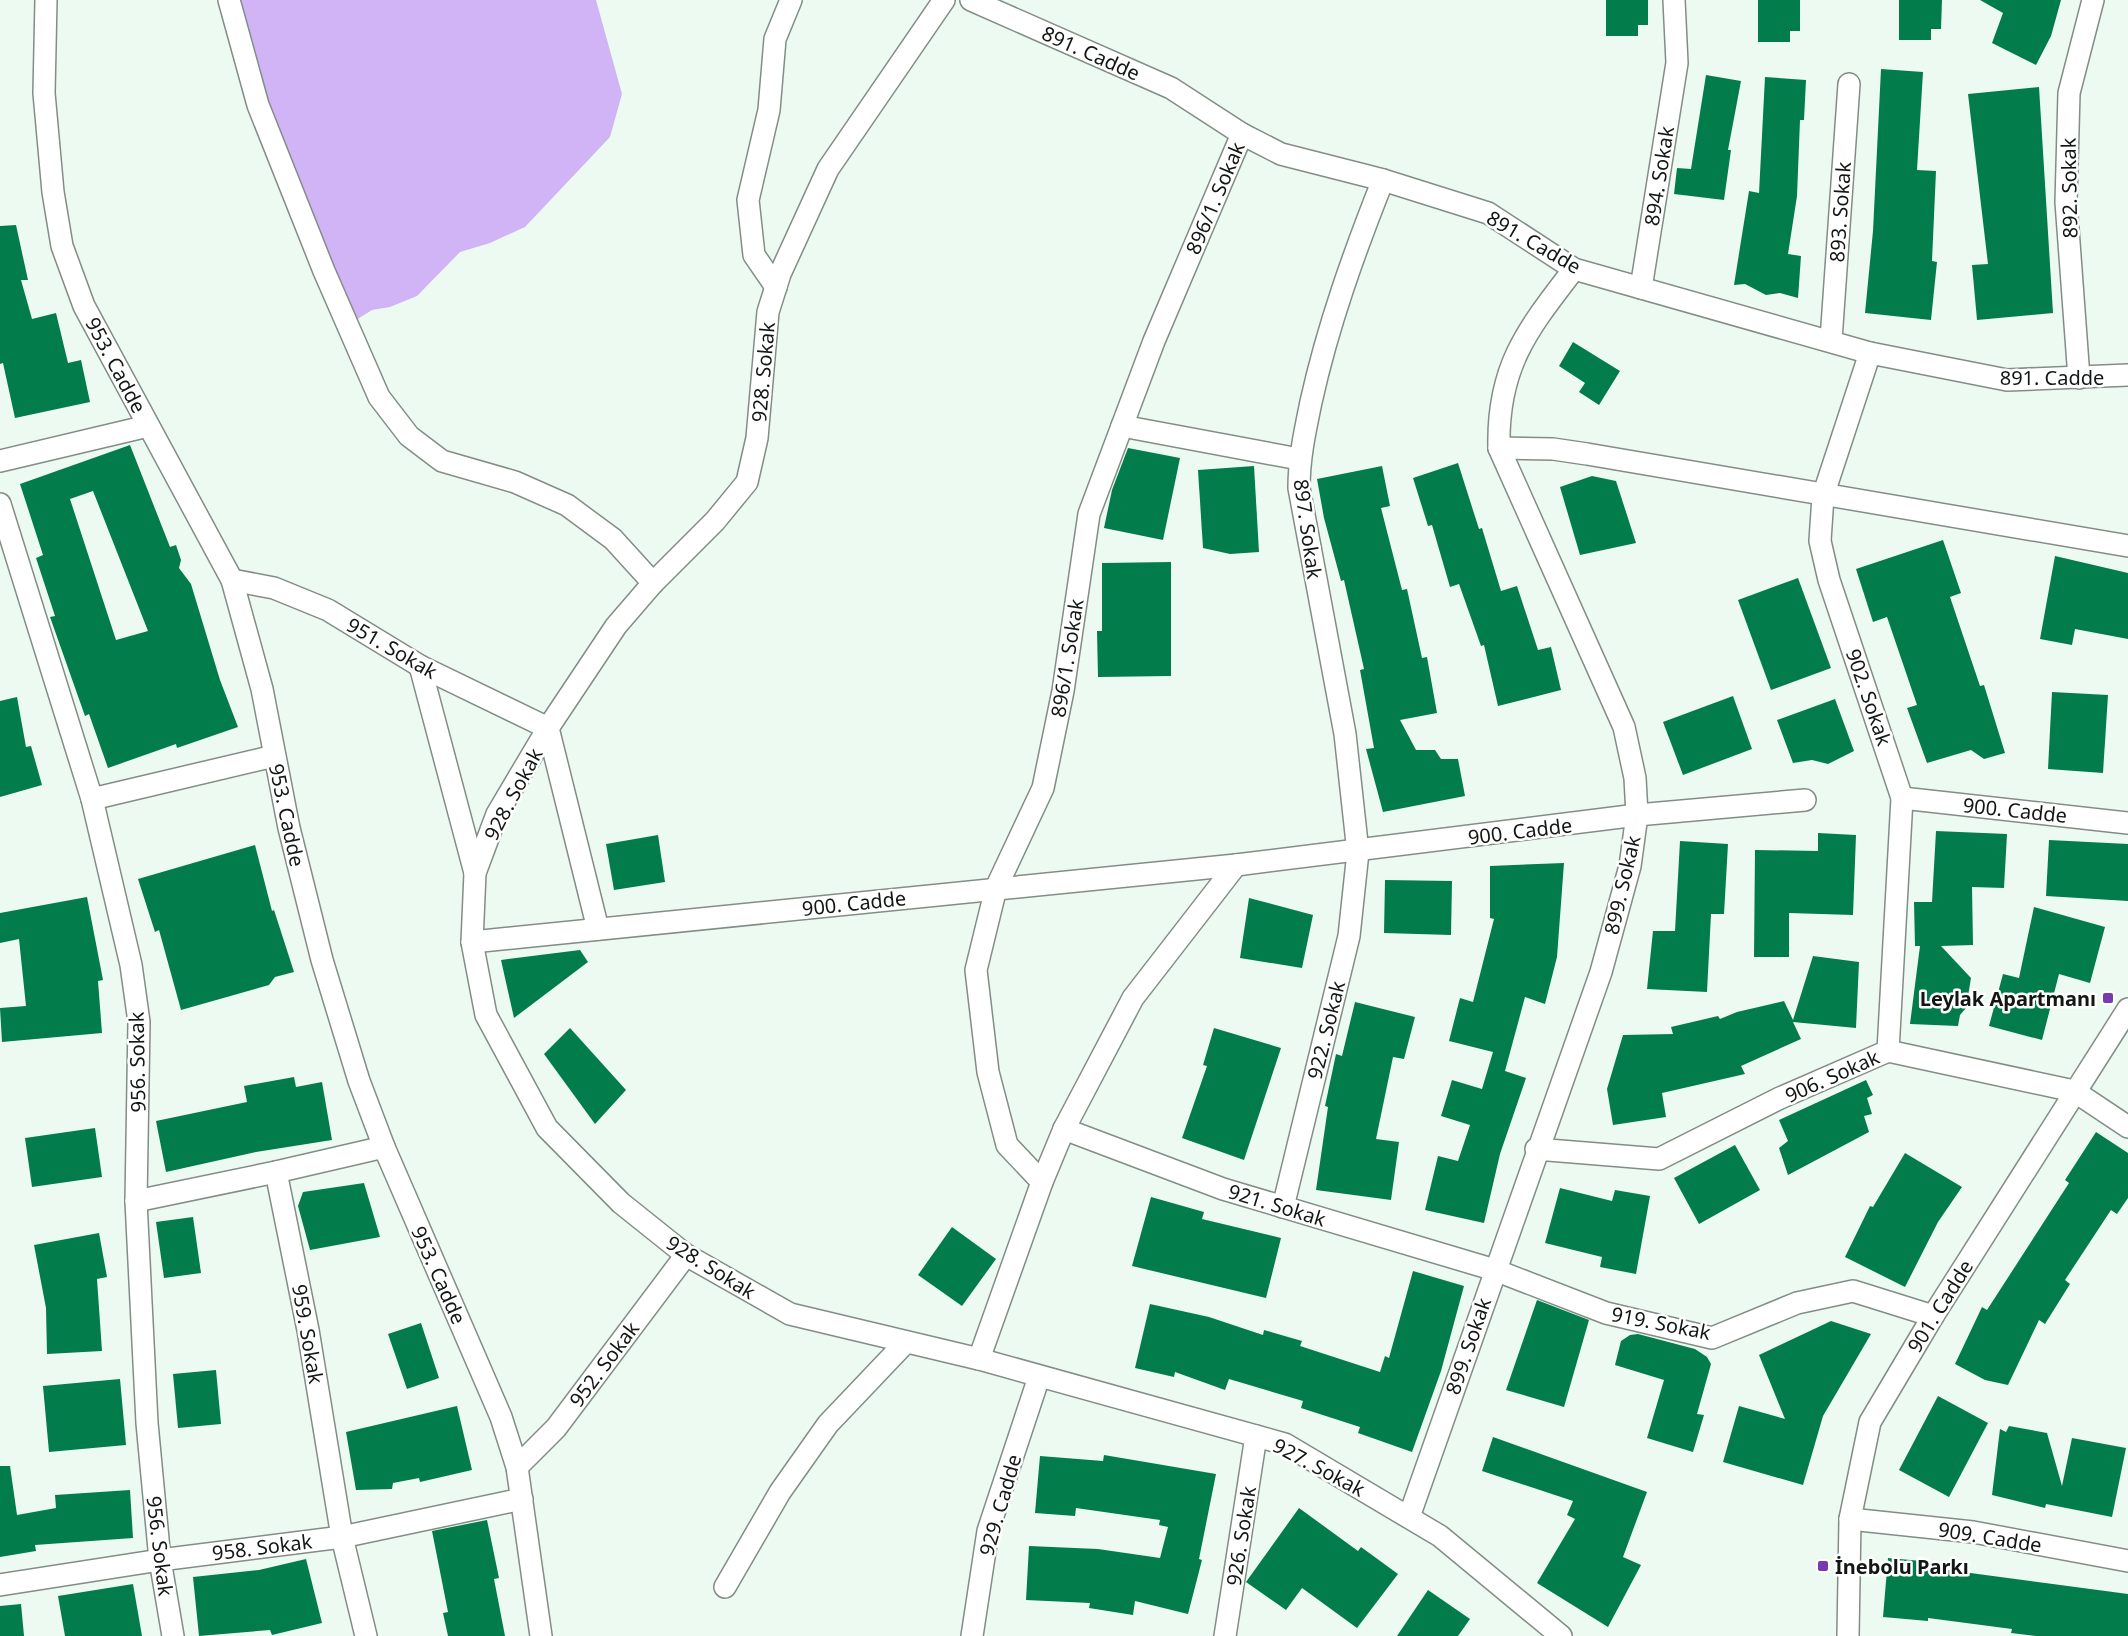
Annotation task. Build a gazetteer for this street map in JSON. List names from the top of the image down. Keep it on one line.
{"streets":{"street":["891. Cadde","894. Sokak","892. Sokak","896/1. Sokak","893. Sokak","953. Cadde","928. Sokak","897. Sokak","951. Sokak","902. Sokak","900. Cadde","899. Sokak","922. Sokak","956. Sokak","906. Sokak","921. Sokak","901. Cadde","919. Sokak","959. Sokak","952. Sokak","927. Sokak","929. Cadde","926. Sokak","909. Cadde","958. Sokak"]},"crossings":[["891. Cadde","894. Sokak"],["891. Cadde","892. Sokak"],["891. Cadde","896/1. Sokak"],["891. Cadde","893. Sokak"],["891. Cadde","897. Sokak"],["891. Cadde","902. Sokak"],["891. Cadde","899. Sokak"],["896/1. Sokak","900. Cadde"],["953. Cadde","951. Sokak"],["953. Cadde","952. Sokak"],["953. Cadde","958. Sokak"],["928. Sokak","951. Sokak"],["928. Sokak","900. Cadde"],["928. Sokak","952. Sokak"],["928. Sokak","927. Sokak"],["928. Sokak","929. Cadde"],["897. Sokak","900. Cadde"],["897. Sokak","922. Sokak"],["902. Sokak","900. Cadde"],["902. Sokak","906. Sokak"],["900. Cadde","899. Sokak"],["900. Cadde","922. Sokak"],["899. Sokak","906. Sokak"],["899. Sokak","921. Sokak"],["899. Sokak","919. Sokak"],["899. Sokak","927. Sokak"],["922. Sokak","921. Sokak"],["956. Sokak","958. Sokak"],["906. Sokak","901. Cadde"],["921. Sokak","919. Sokak"],["901. Cadde","919. Sokak"],["901. Cadde","909. Cadde"],["959. Sokak","958. Sokak"],["927. Sokak","929. Cadde"],["927. Sokak","926. Sokak"]],"places":{"transit":["Leylak Apartmanı","İnebolu Parkı"]}}
